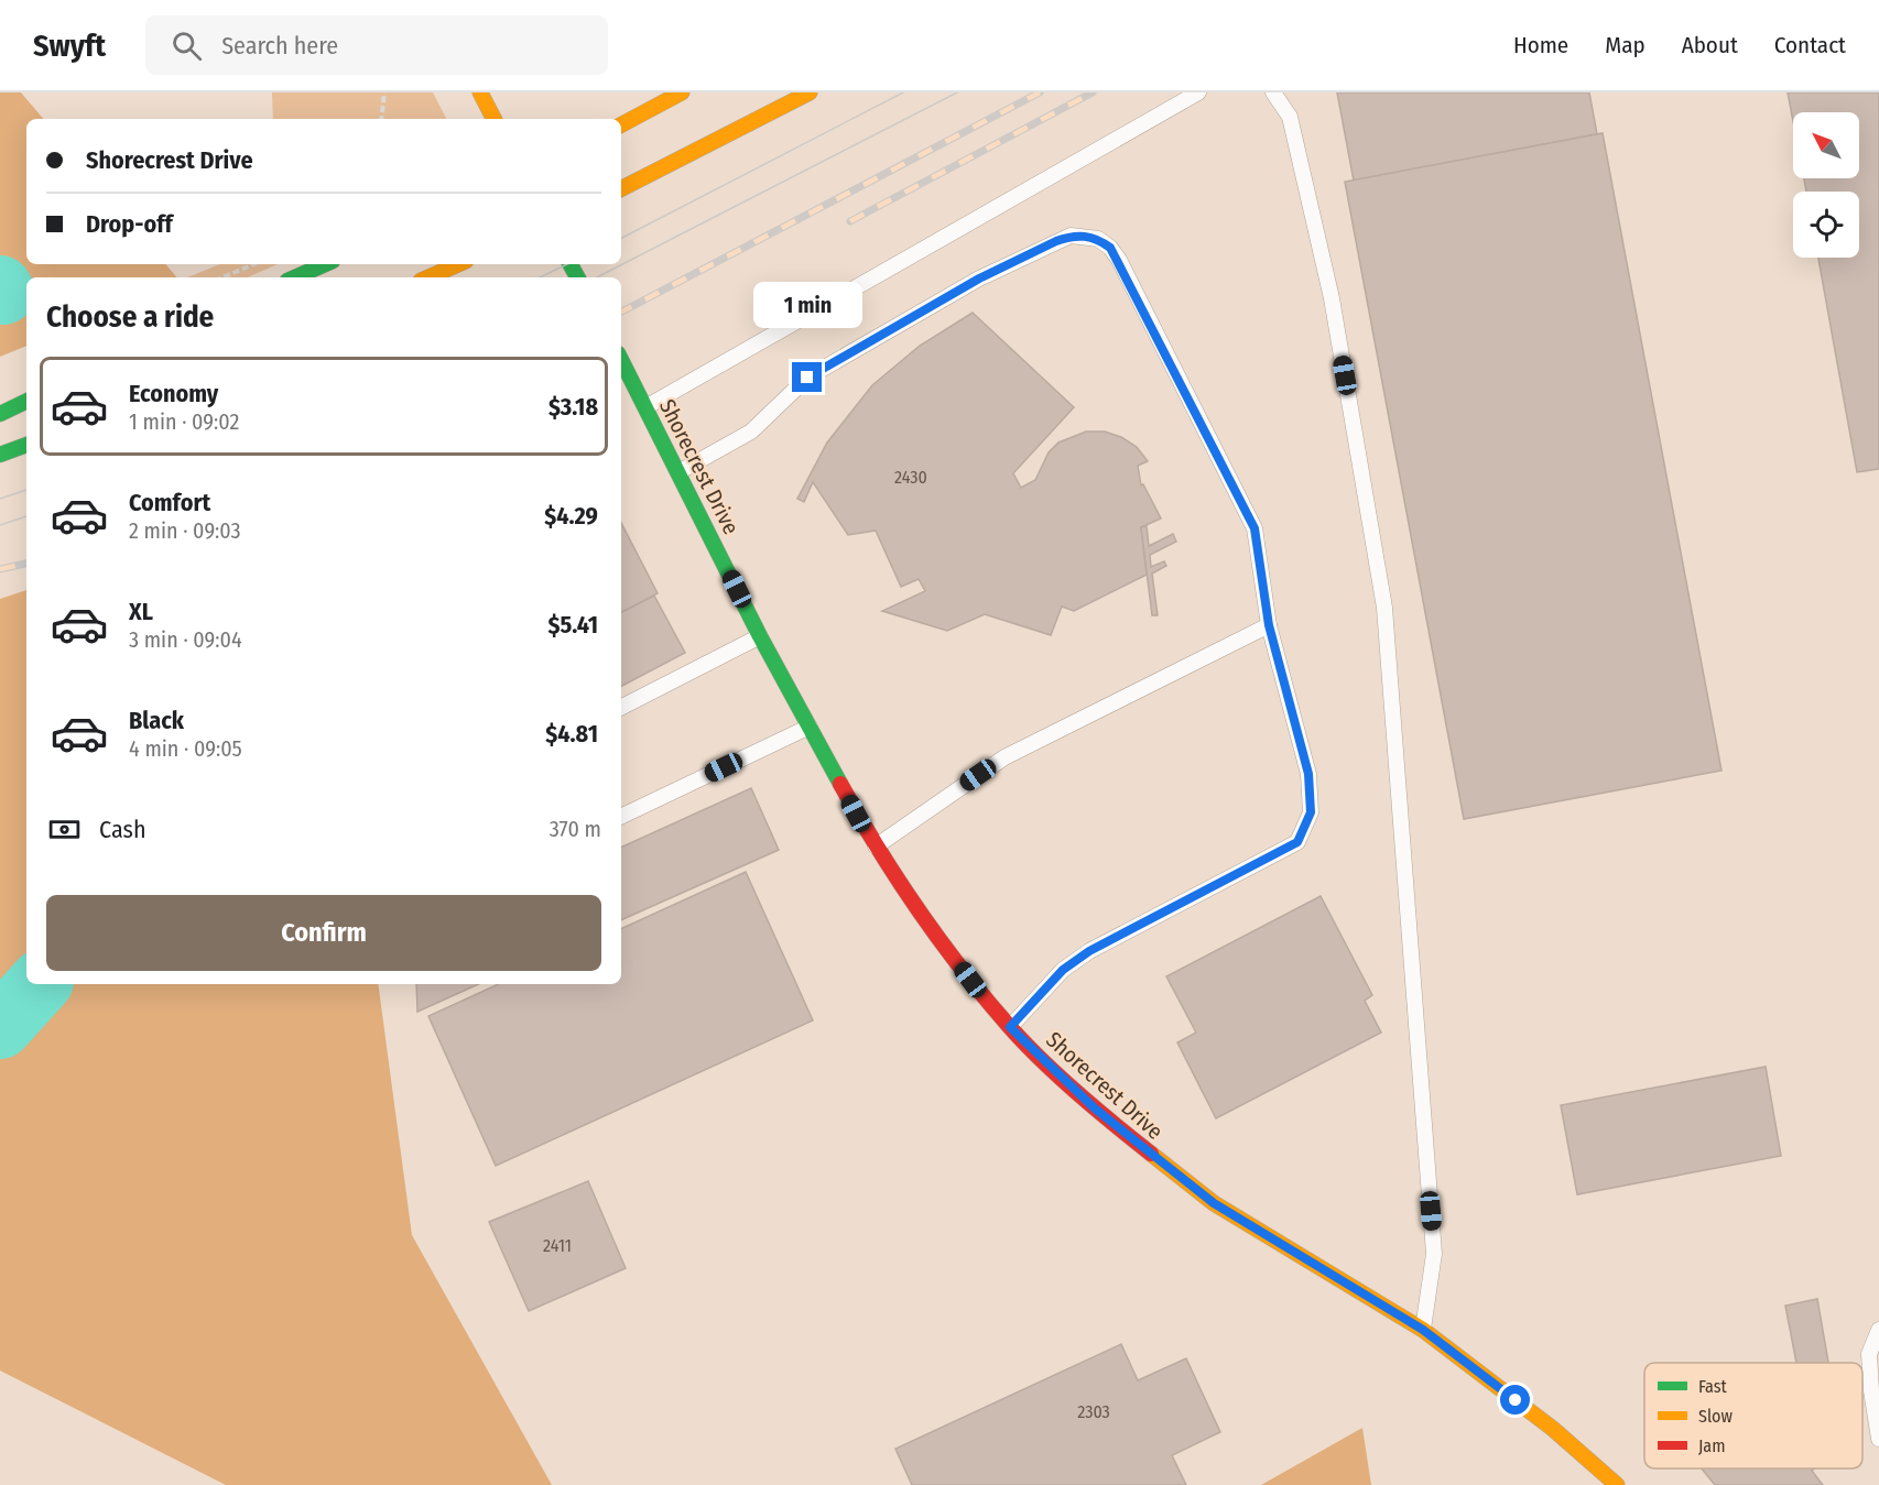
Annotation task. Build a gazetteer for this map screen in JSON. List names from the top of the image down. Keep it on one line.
{"streets":{"street":["Shorecrest Drive"]},"house_numbers":["2430","2411","2303"],"legend":["Fast","Slow","Jam"],"north":"top left","page":{"header":"Swyft","search":"Search here","nav":["Home","Map","About","Contact"],"banner":["Shorecrest Drive","Drop-off"],"heading":"Choose a ride","bubble":"1 min","list":[{"name":"Economy","note":"1 min · 09:02","value":"$3.18"},{"name":"Comfort","note":"2 min · 09:03","value":"$4.29"},{"name":"XL","note":"3 min · 09:04","value":"$5.41"},{"name":"Black","note":"4 min · 09:05","value":"$4.81"}],"pay":["Cash","370 m"],"buttons":"Confirm"}}
